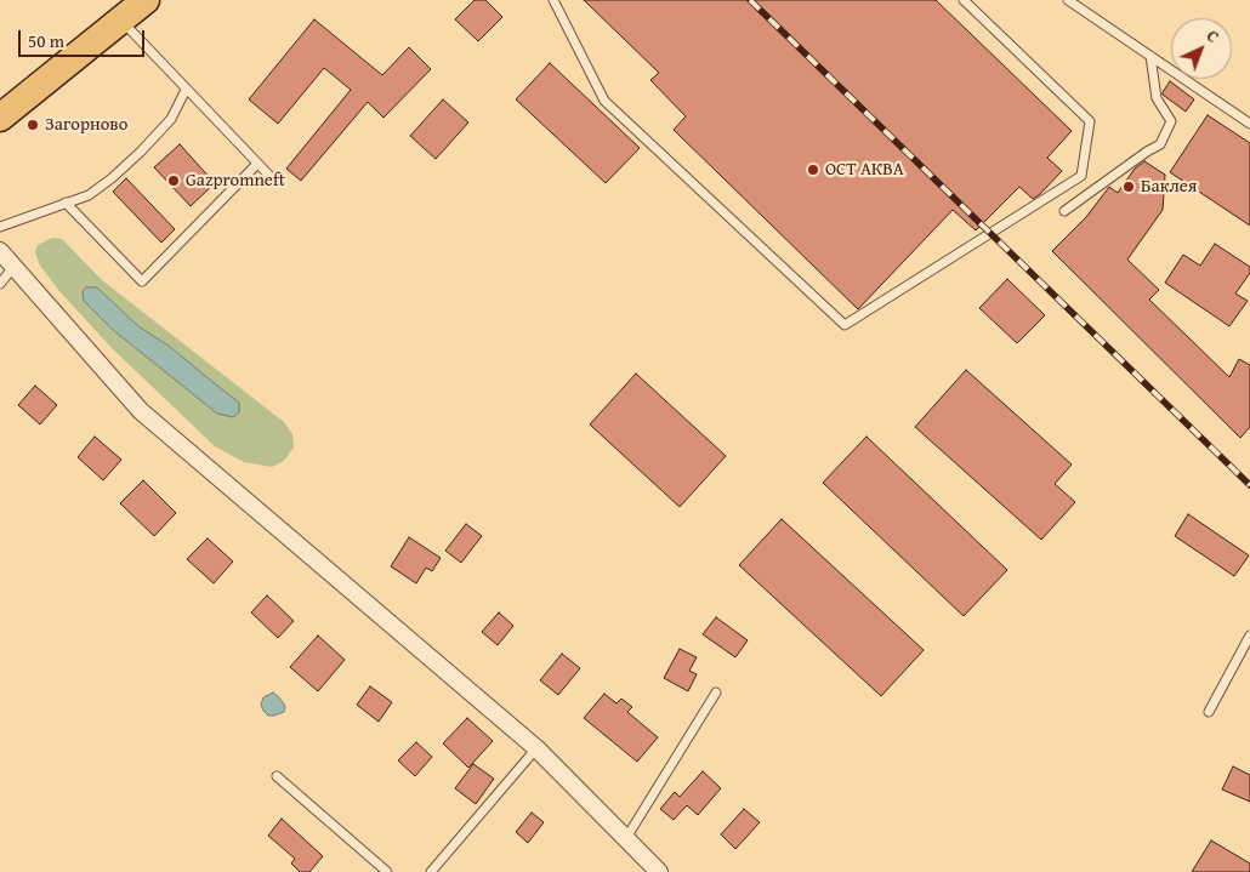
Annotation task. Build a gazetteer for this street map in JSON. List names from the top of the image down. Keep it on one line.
{"places":["Загорново","ОСТ АКВА","Gazpromneft","Баклея"],"scale_bar":"50 m","north":"top right"}
